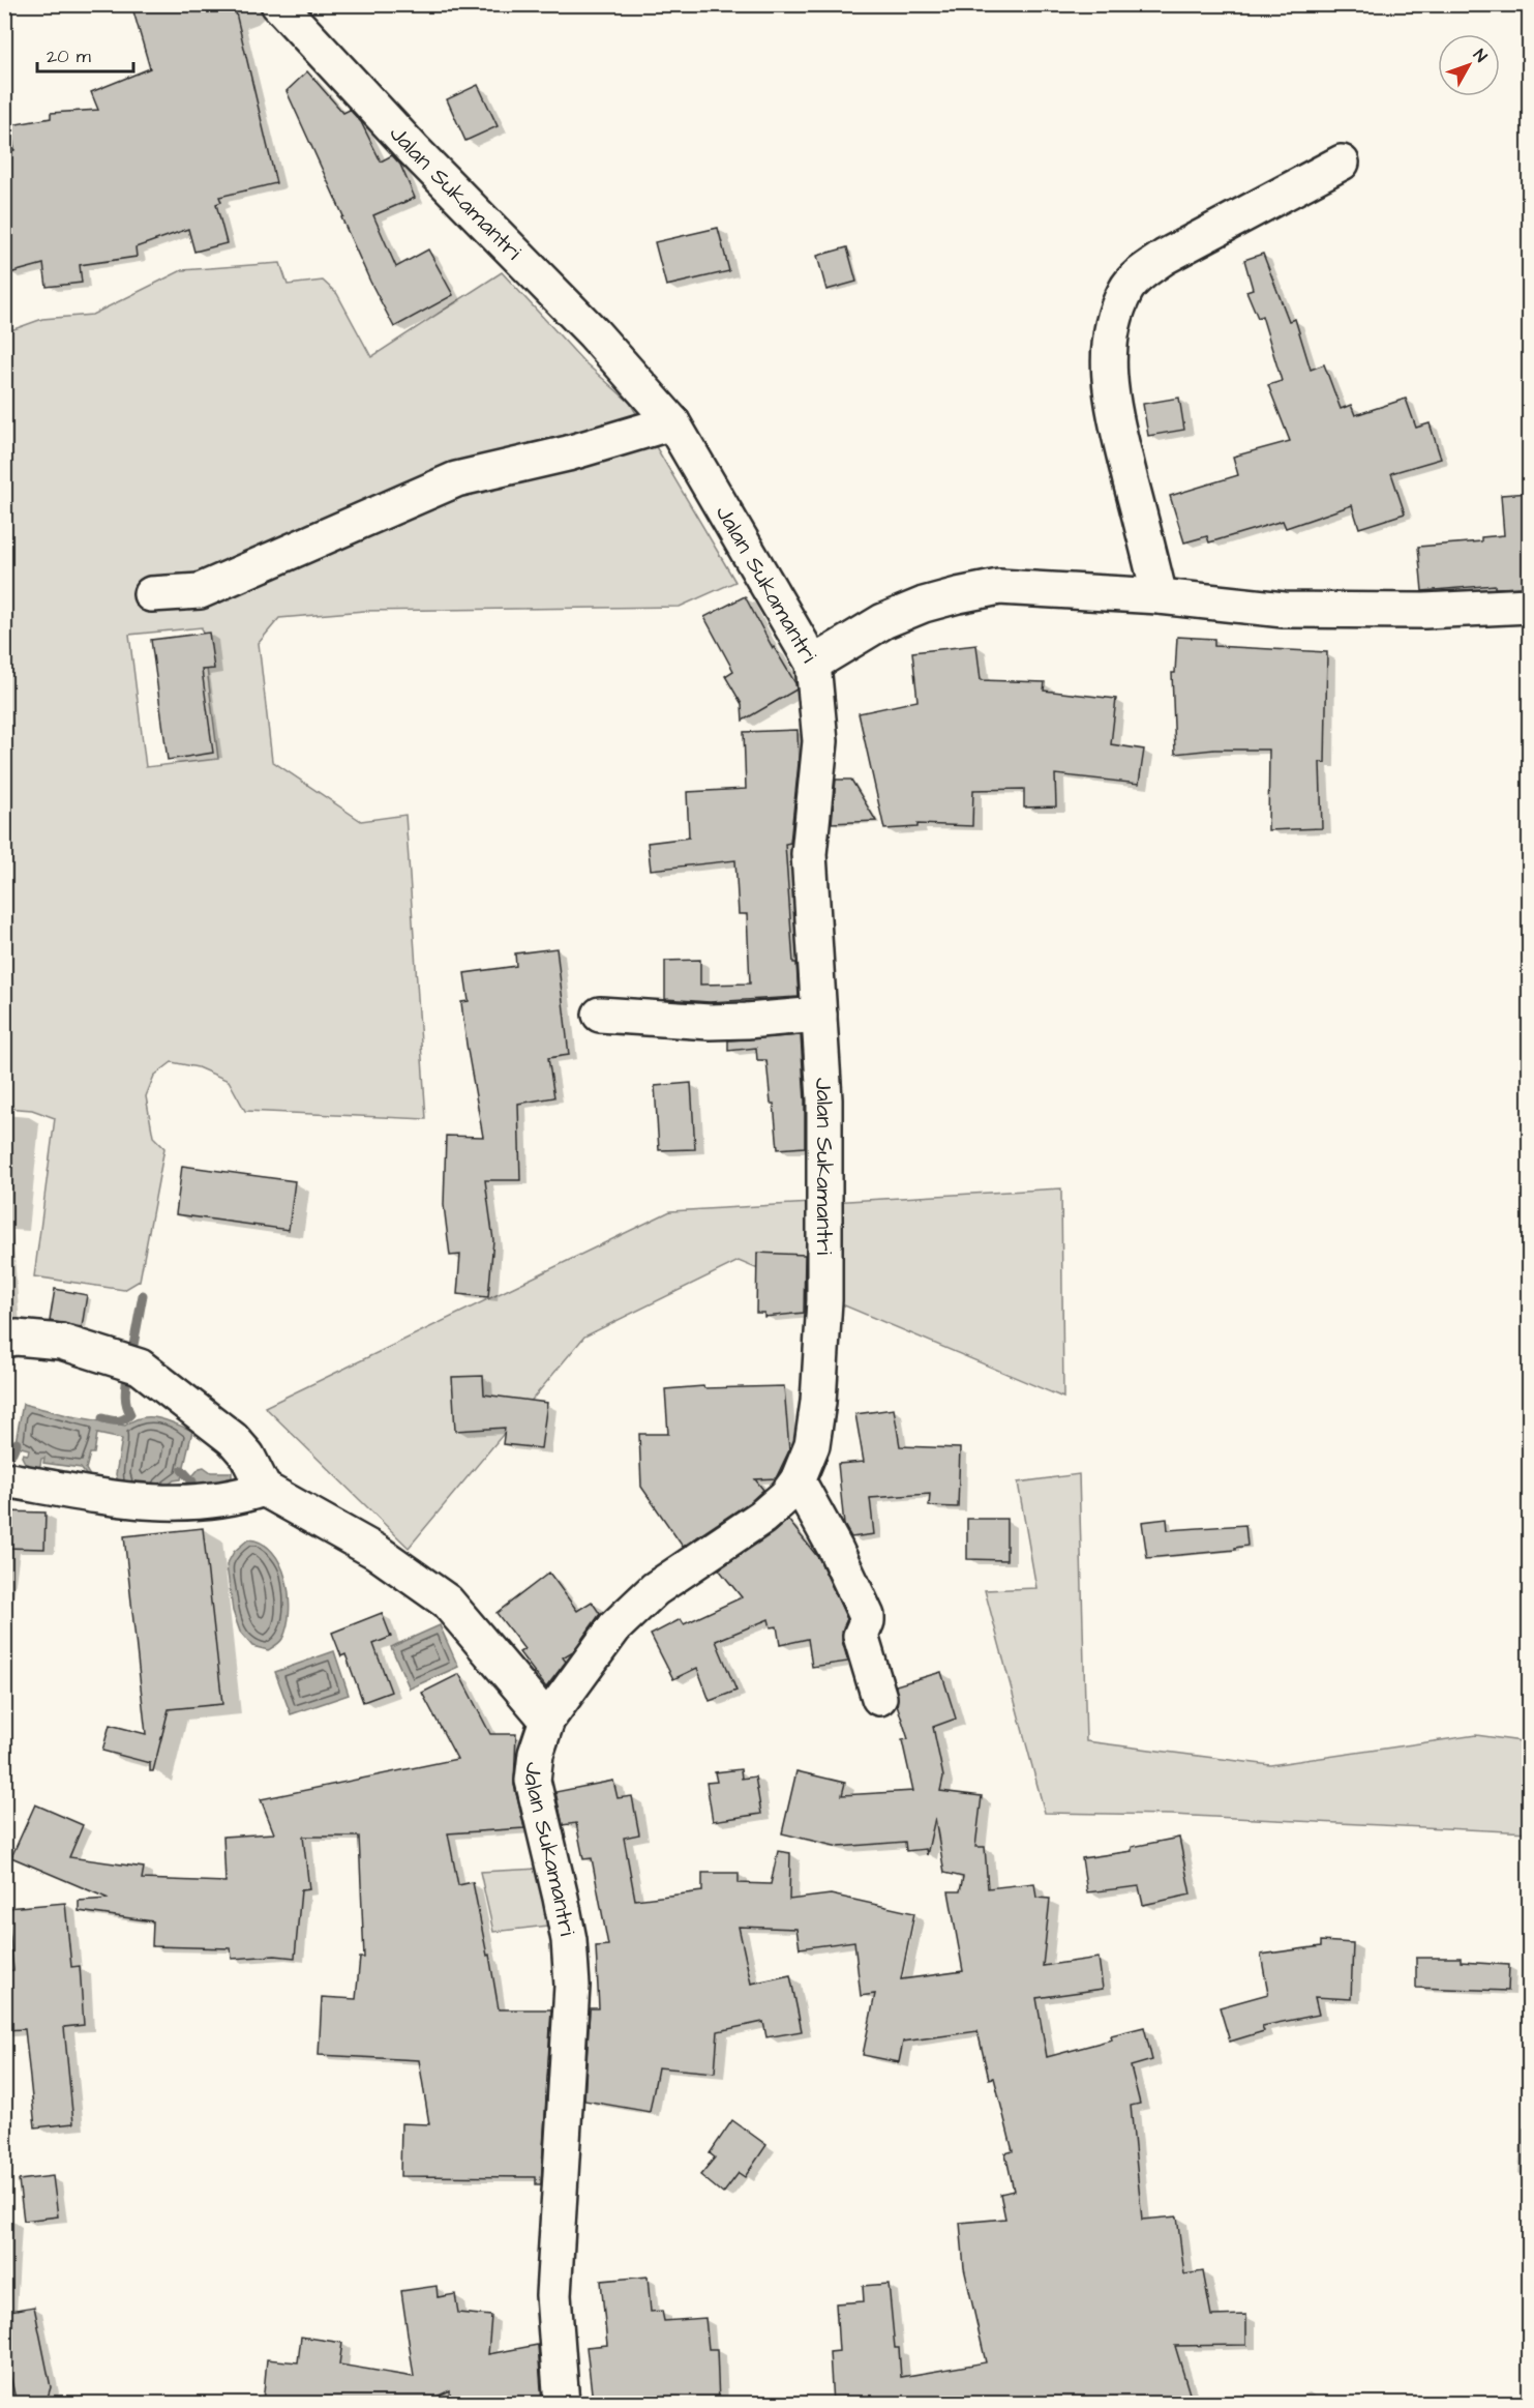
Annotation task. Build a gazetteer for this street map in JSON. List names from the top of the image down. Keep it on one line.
{"streets":{"street":["Jalan Sukamantri"]},"scale_bar":"20 m","north":"top right"}
